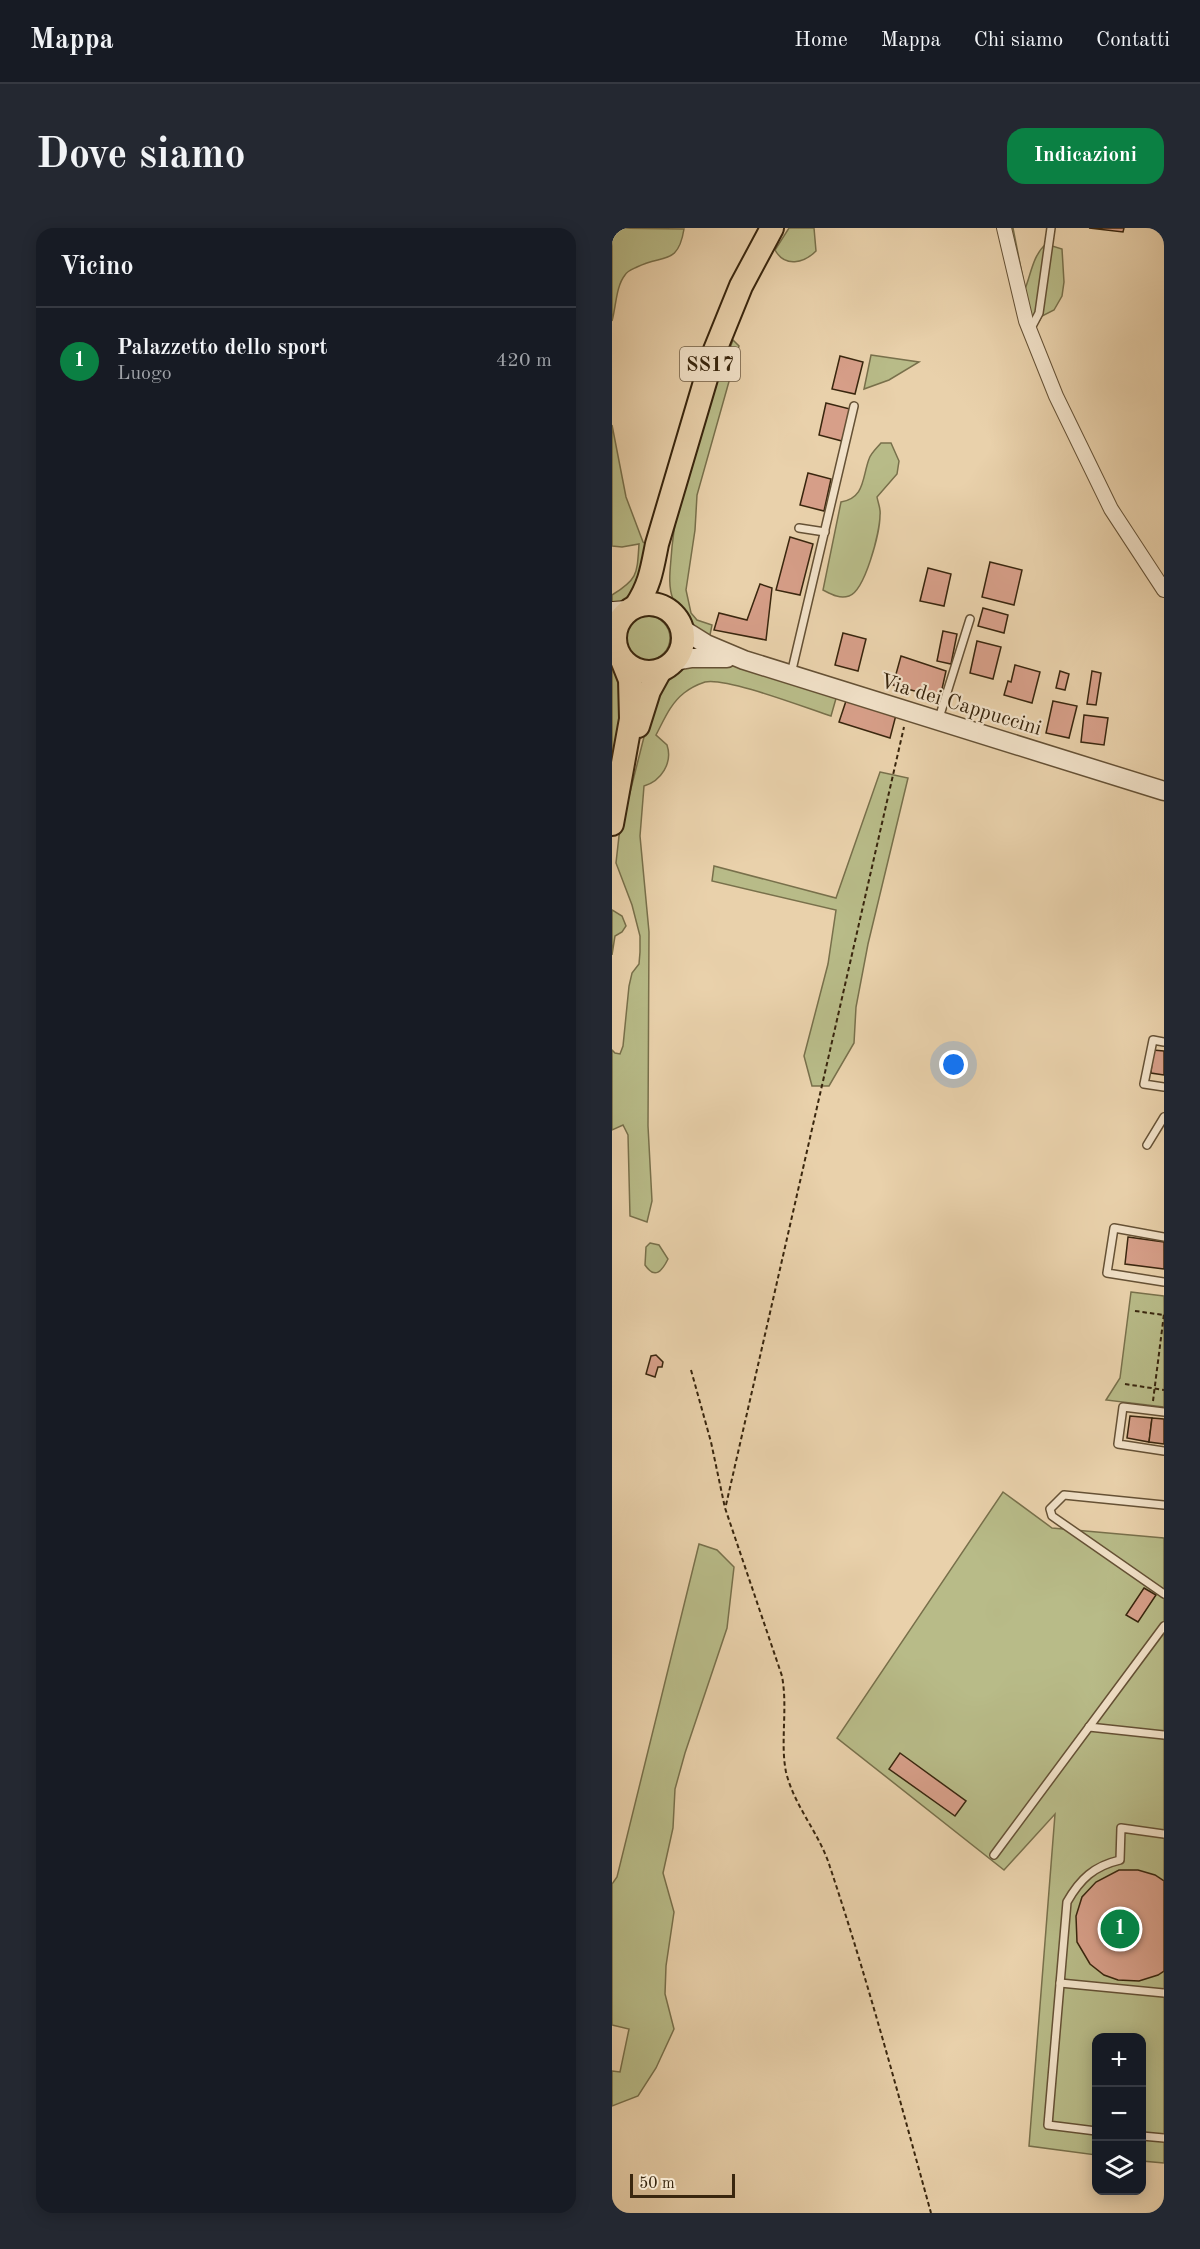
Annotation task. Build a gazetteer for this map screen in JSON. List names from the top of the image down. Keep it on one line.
{"streets":{"main road":["SS17"],"street":["Via dei Cappuccini"]},"crossings":[["SS17","Via dei Cappuccini"]],"scale_bar":"50 m","page":{"header":"Mappa","nav":["Home","Mappa","Chi siamo","Contatti"],"buttons":"Indicazioni","title":"Dove siamo","heading":"Vicino","list":[{"mark":"1","name":"Palazzetto dello sport","note":"Luogo","value":"420 m"}],"pins":"1","map_buttons":["+","−"],"scale":"50 m"}}
